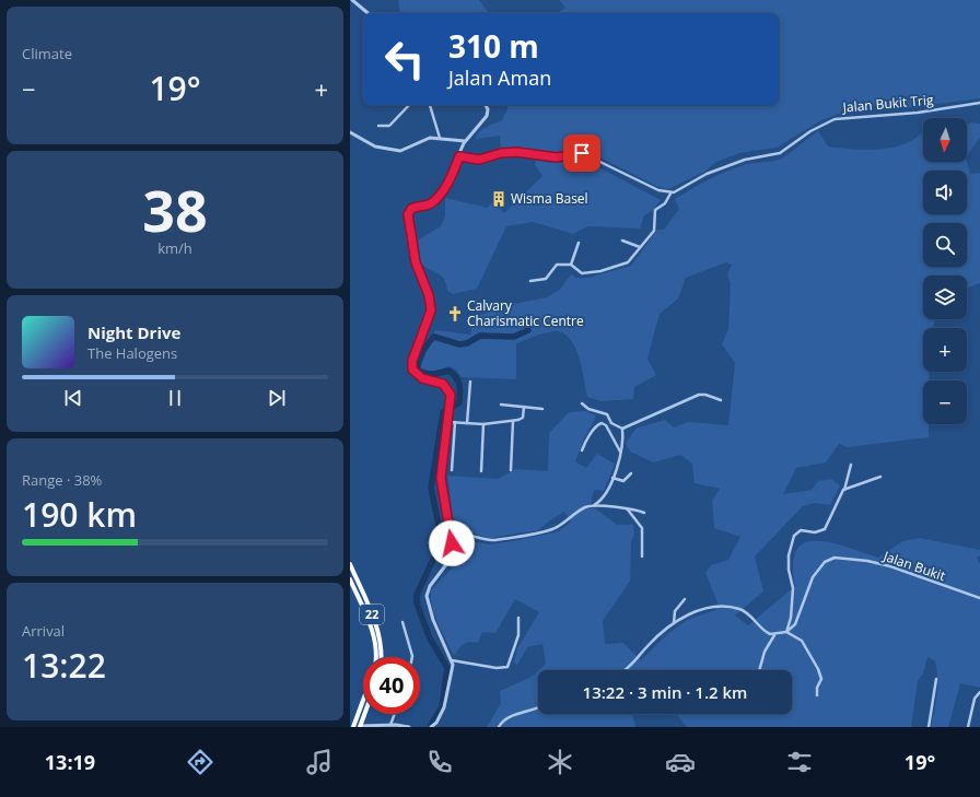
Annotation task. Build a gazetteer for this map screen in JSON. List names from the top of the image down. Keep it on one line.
{"streets":{"highway":["22"],"street":["Jalan Bukit Trig","Jalan Bukit"]},"places":{"building":["Wisma Basel"],"church":["Calvary Charismatic Centre"]},"north":"bottom","page":{"tile":["Climate",["38","km/h"],["Range · 38%","190 km"],["Arrival","13:22"]],"turn":["310 m","Jalan Aman"],"heat":["−","19°","+"],"map_buttons":["+","−"],"song":["Night Drive","The Halogens"],"limit":"40","trip":"13:22 · 3 min · 1.2 km","tabs":["13:19","19°"]}}
